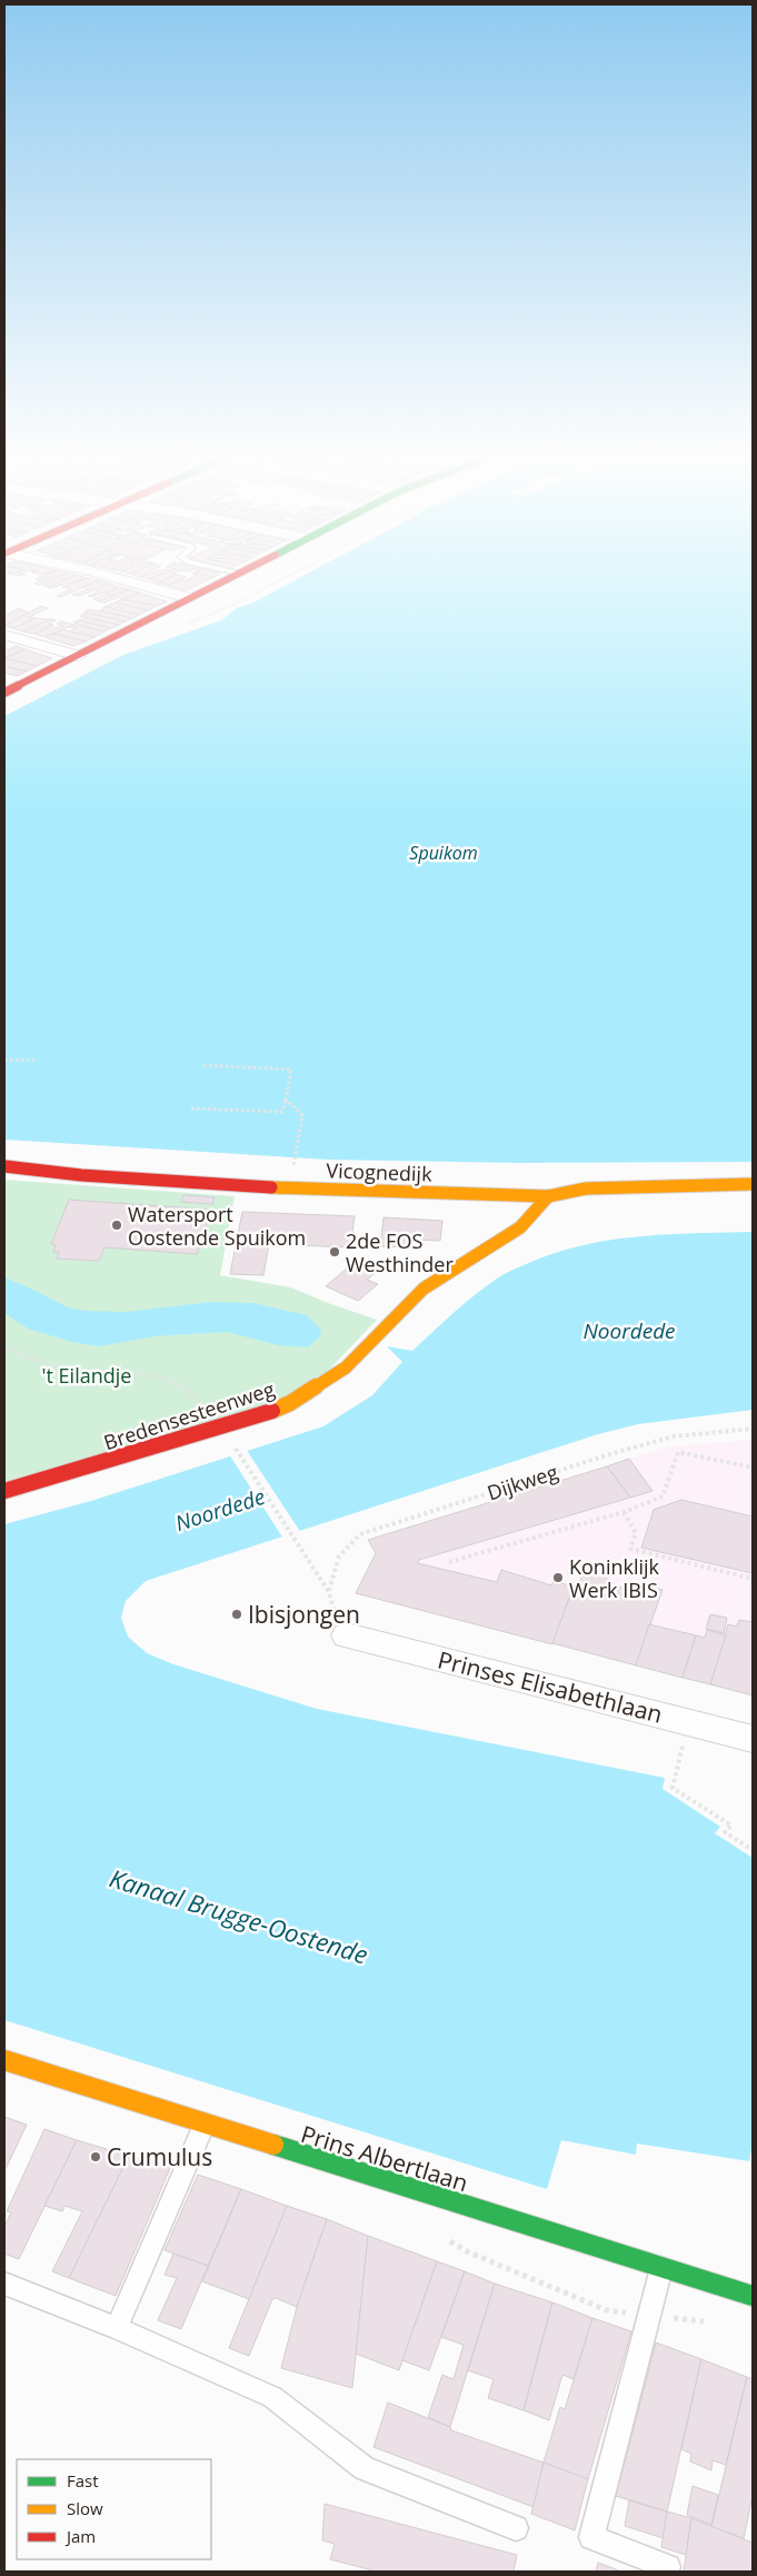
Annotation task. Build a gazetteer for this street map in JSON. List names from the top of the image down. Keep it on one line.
{"streets":{"street":["Vicognedijk","Bredensesteenweg","Prinses Elisabethlaan","Prins Albertlaan"],"path":["Dijkweg"]},"crossings":[["Vicognedijk","Bredensesteenweg"]],"water":["Spuikom","Noordede","Kanaal Brugge-Oostende"],"parks":["'t Eilandje"],"places":["Watersport Oostende Spuikom","2de FOS Westhinder","Koninklijk Werk IBIS","Ibisjongen","Crumulus"],"legend":["Fast","Slow","Jam"]}
